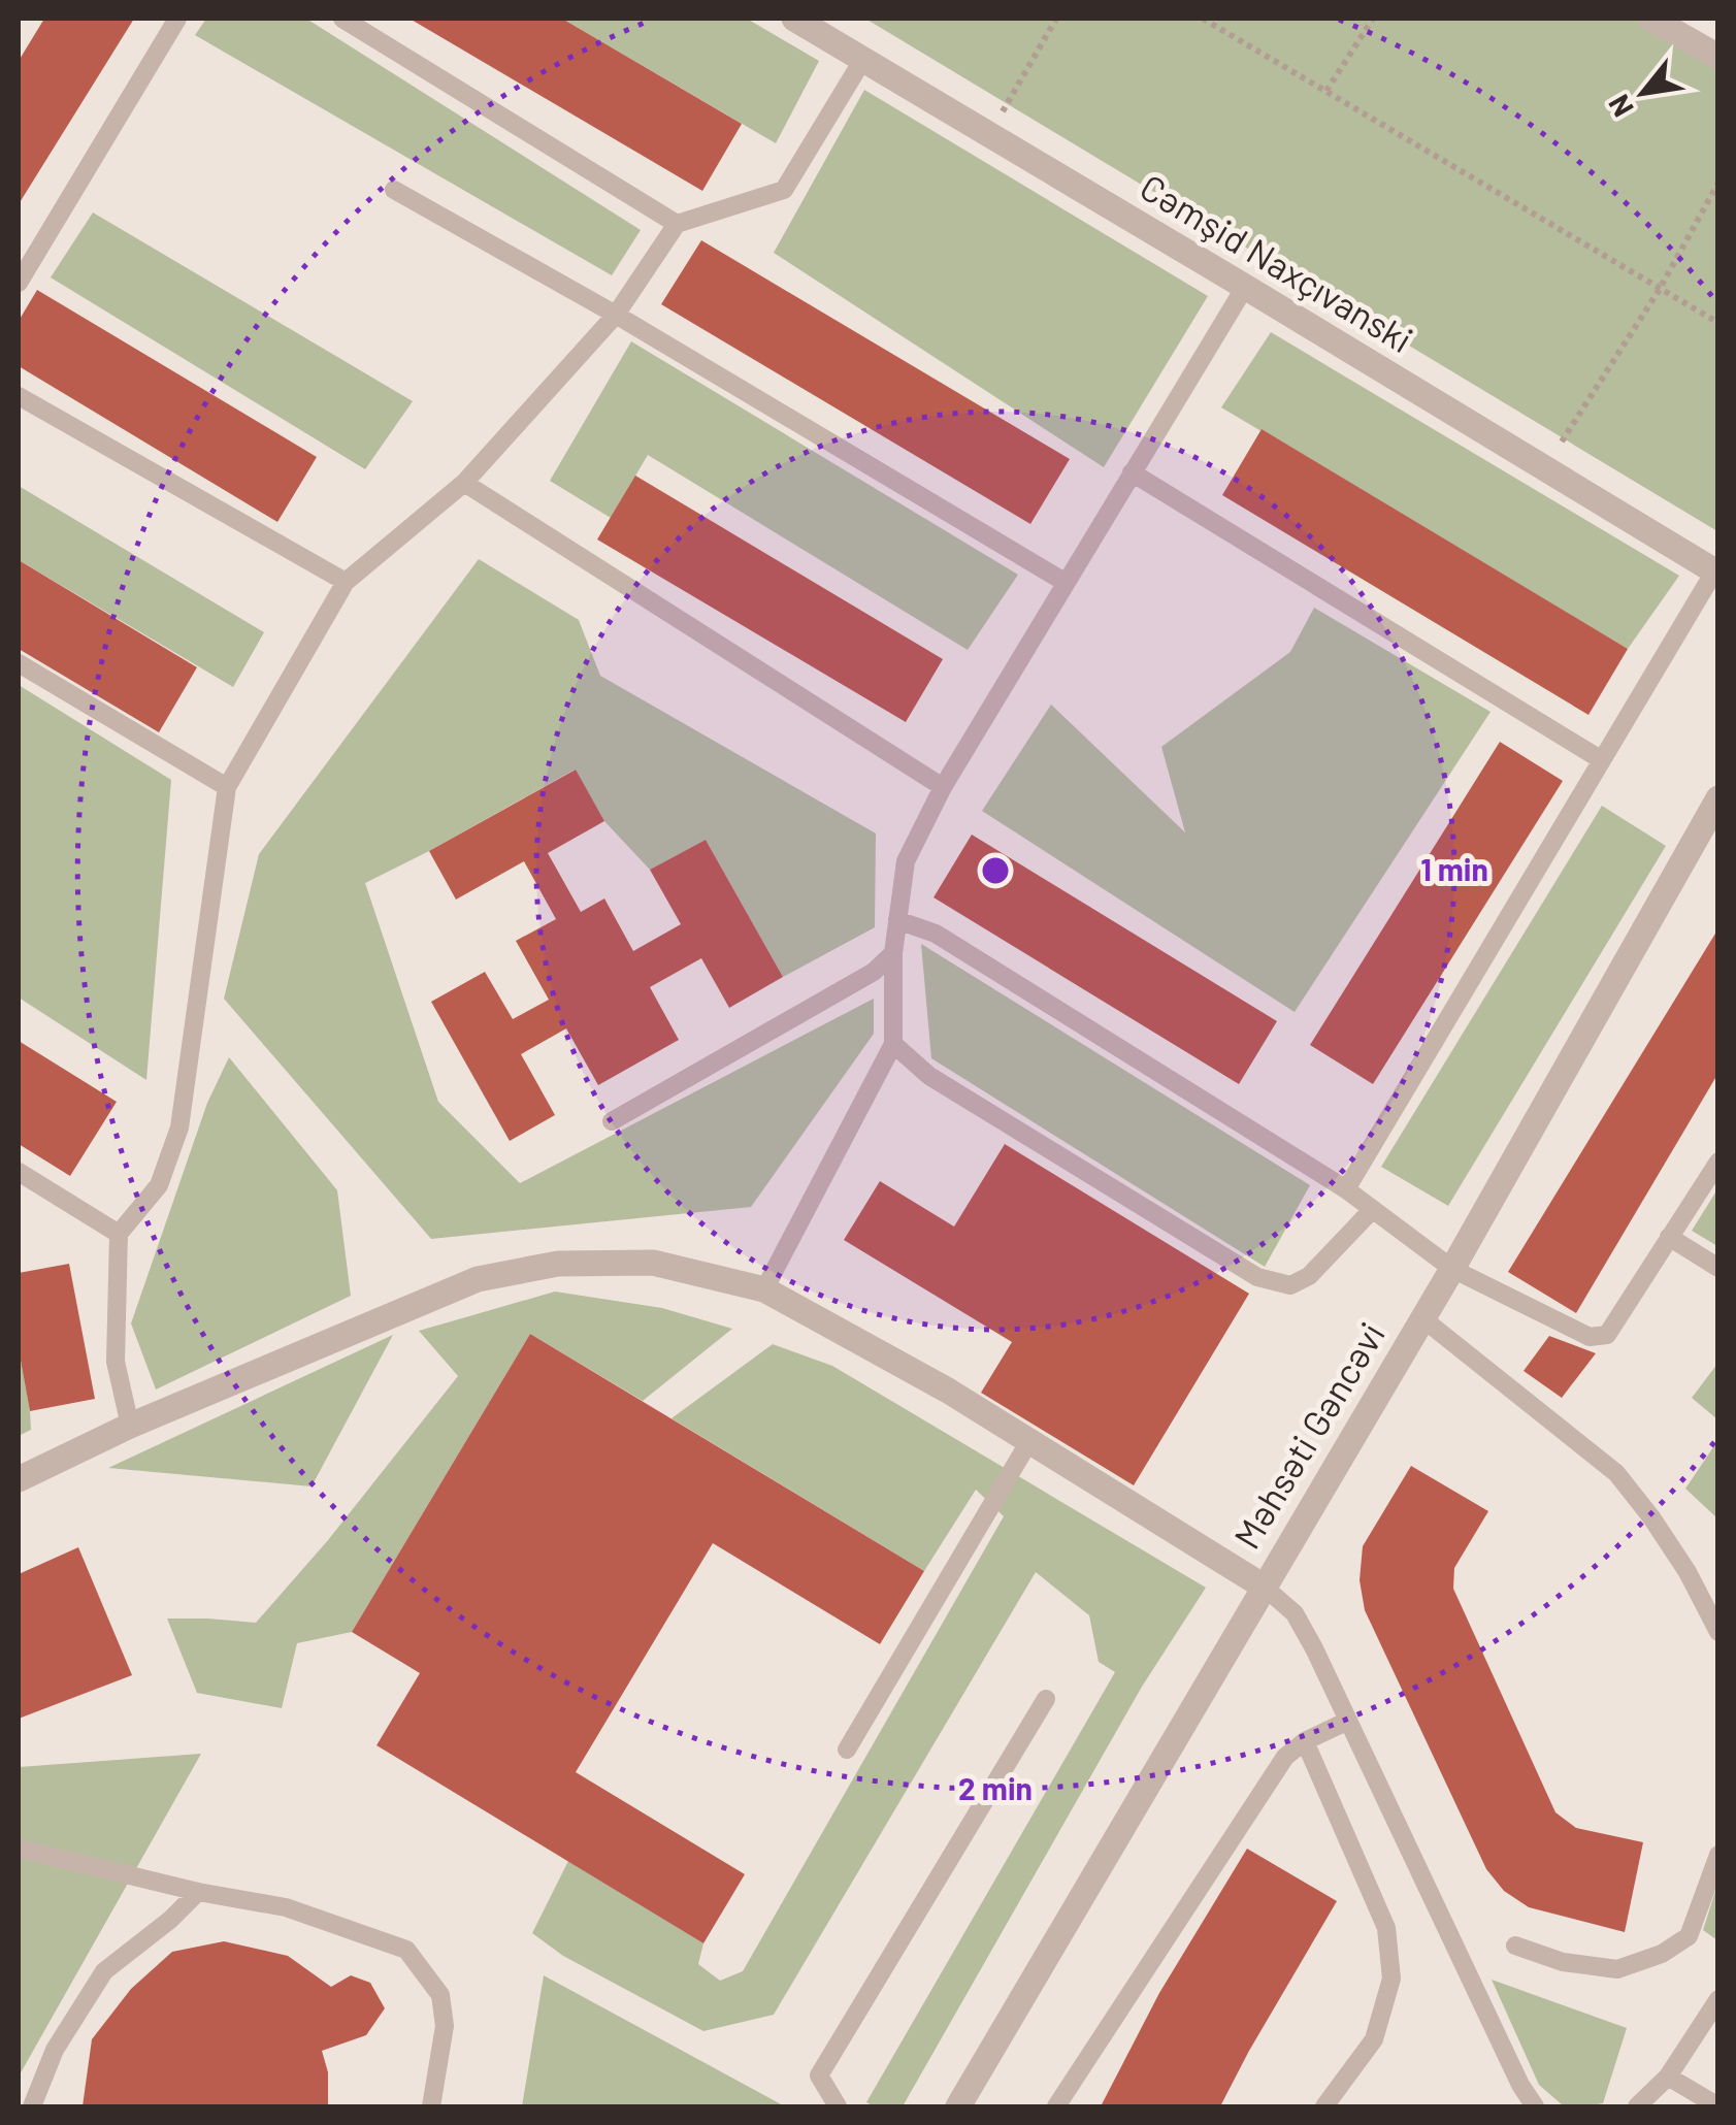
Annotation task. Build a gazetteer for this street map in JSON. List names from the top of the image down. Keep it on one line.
{"streets":{"street":["Cəmşid Naxçıvanski","Məhsəti Gəncəvi"]},"north":"bottom left","rings":["1 min","2 min"]}
